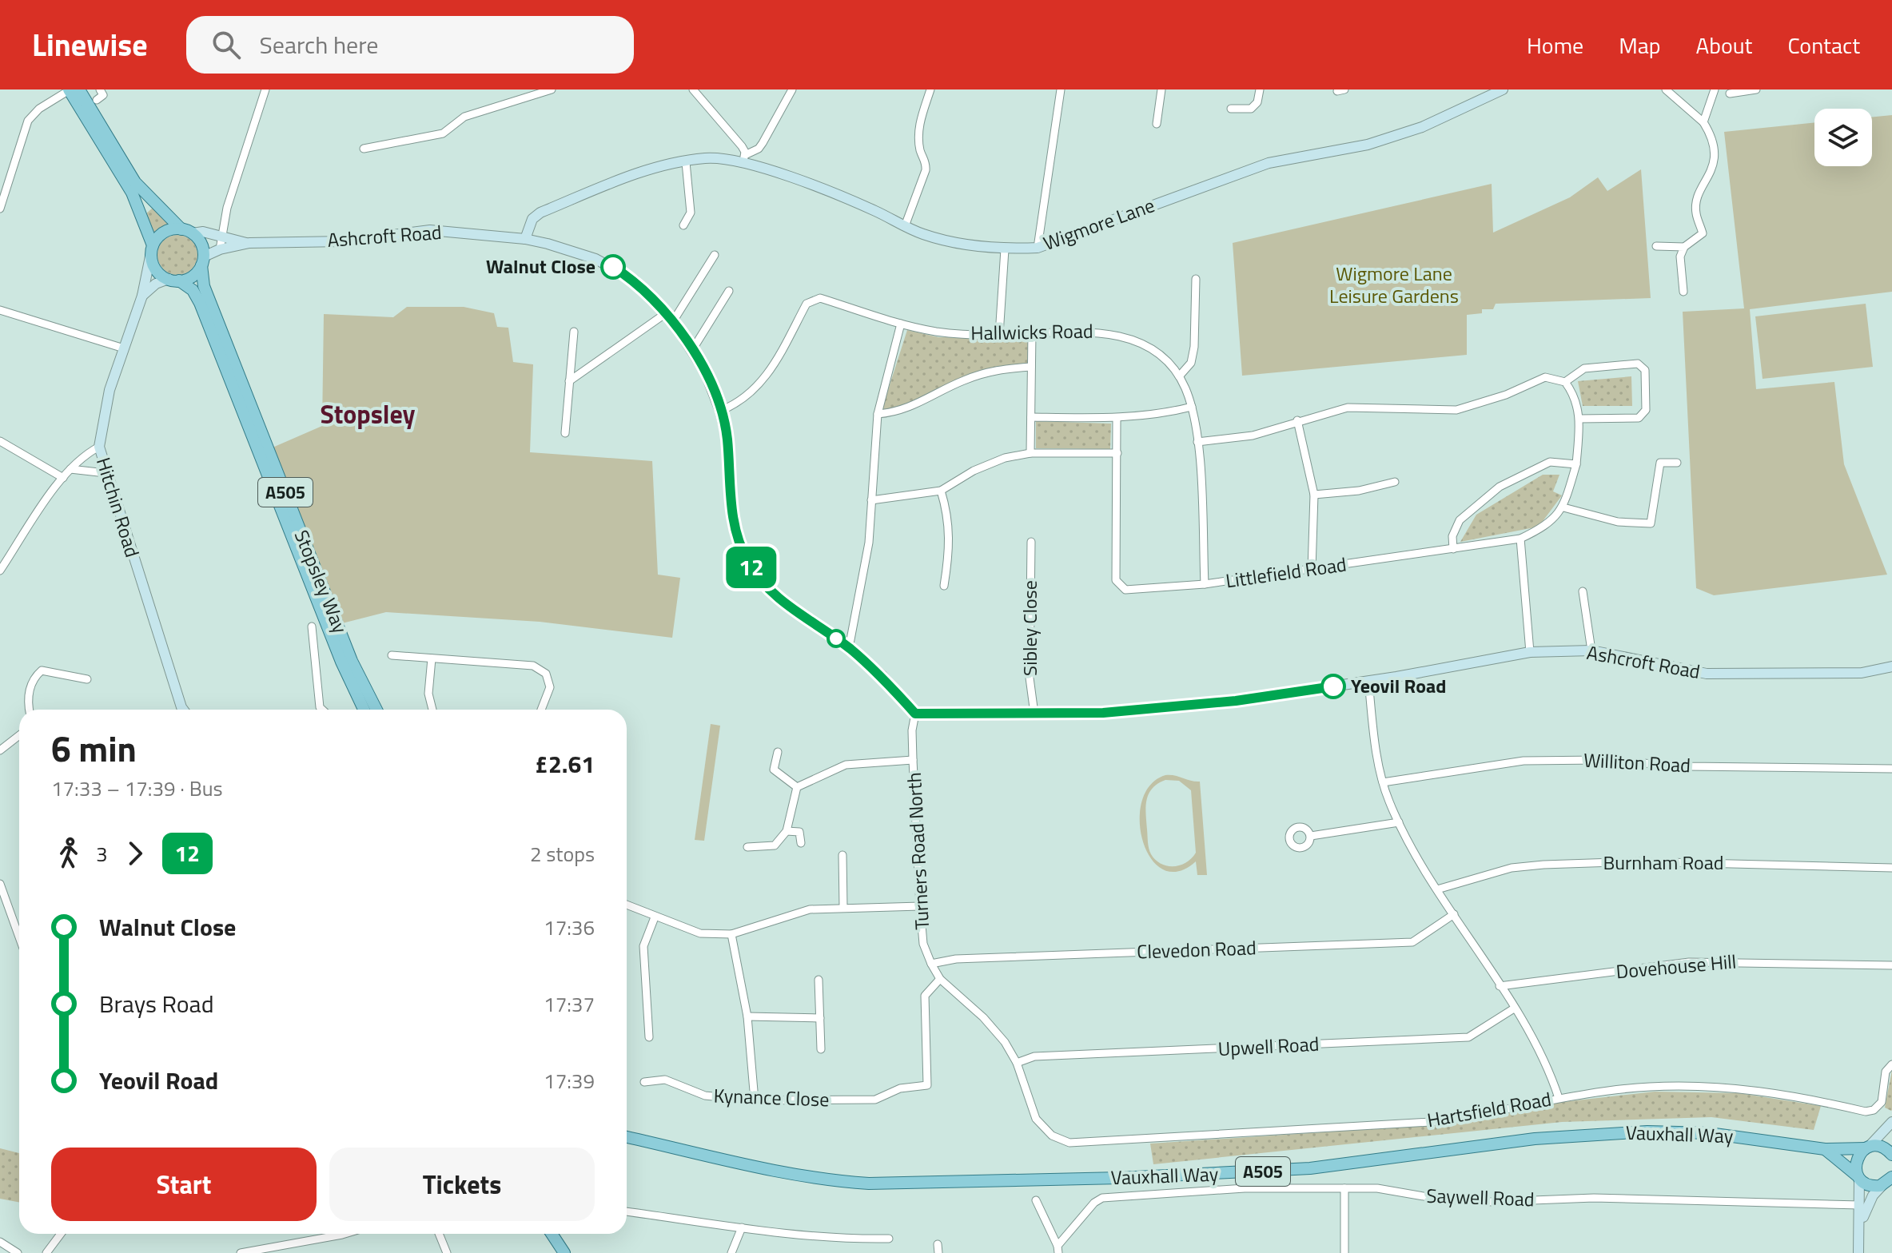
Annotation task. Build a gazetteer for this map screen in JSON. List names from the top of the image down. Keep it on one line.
{"streets":{"main road":["A505","Stopsley Way","Vauxhall Way"],"street":["Wigmore Lane","Ashcroft Road","Hallwicks Road","Hitchin Road","Littlefield Road","Sibley Close","Williton Road","Turners Road North","Burnham Road","Clevedon Road","Dovehouse Hill","Upwell Road","Kynance Close","Hartsfield Road","Saywell Road"]},"crossings":[["Wigmore Lane","Ashcroft Road"],["Ashcroft Road","Hallwicks Road"],["Ashcroft Road","A505"],["Ashcroft Road","Hitchin Road"],["Ashcroft Road","Stopsley Way"],["Ashcroft Road","Sibley Close"],["Ashcroft Road","Turners Road North"],["Hallwicks Road","Littlefield Road"],["A505","Hitchin Road"],["A505","Stopsley Way"],["Hitchin Road","Stopsley Way"],["Turners Road North","Clevedon Road"],["Turners Road North","Upwell Road"],["Turners Road North","Kynance Close"],["Turners Road North","Hartsfield Road"]],"districts":["Stopsley"],"parks":["Wigmore Lane Leisure Gardens"],"places":["Walnut Close","Yeovil Road"],"lines":["bus line 12"],"page":{"header":"Linewise","search":"Search here","nav":["Home","Map","About","Contact"],"on_map":"12","heading":["6 min","17:33 – 17:39 · Bus","£2.61"],"legs":["3","12","2 stops"],"list":[{"name":"Walnut Close","value":"17:36"},{"name":"Brays Road","value":"17:37"},{"name":"Yeovil Road","value":"17:39"}],"buttons":["Start","Tickets"]}}
